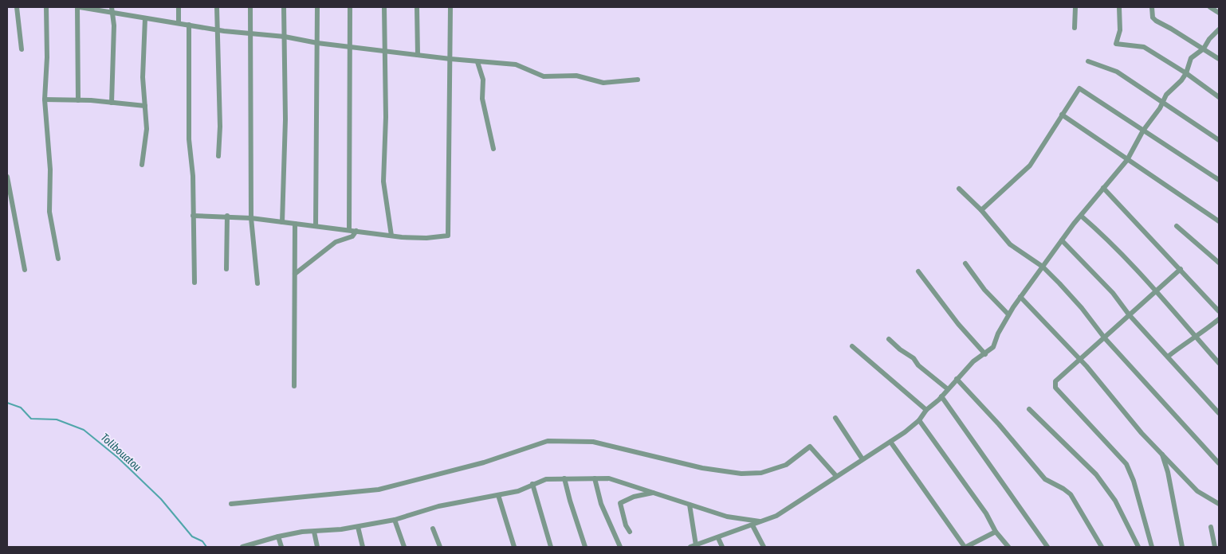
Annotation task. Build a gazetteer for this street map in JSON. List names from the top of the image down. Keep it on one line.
{"water":["Tolibouatou"]}
